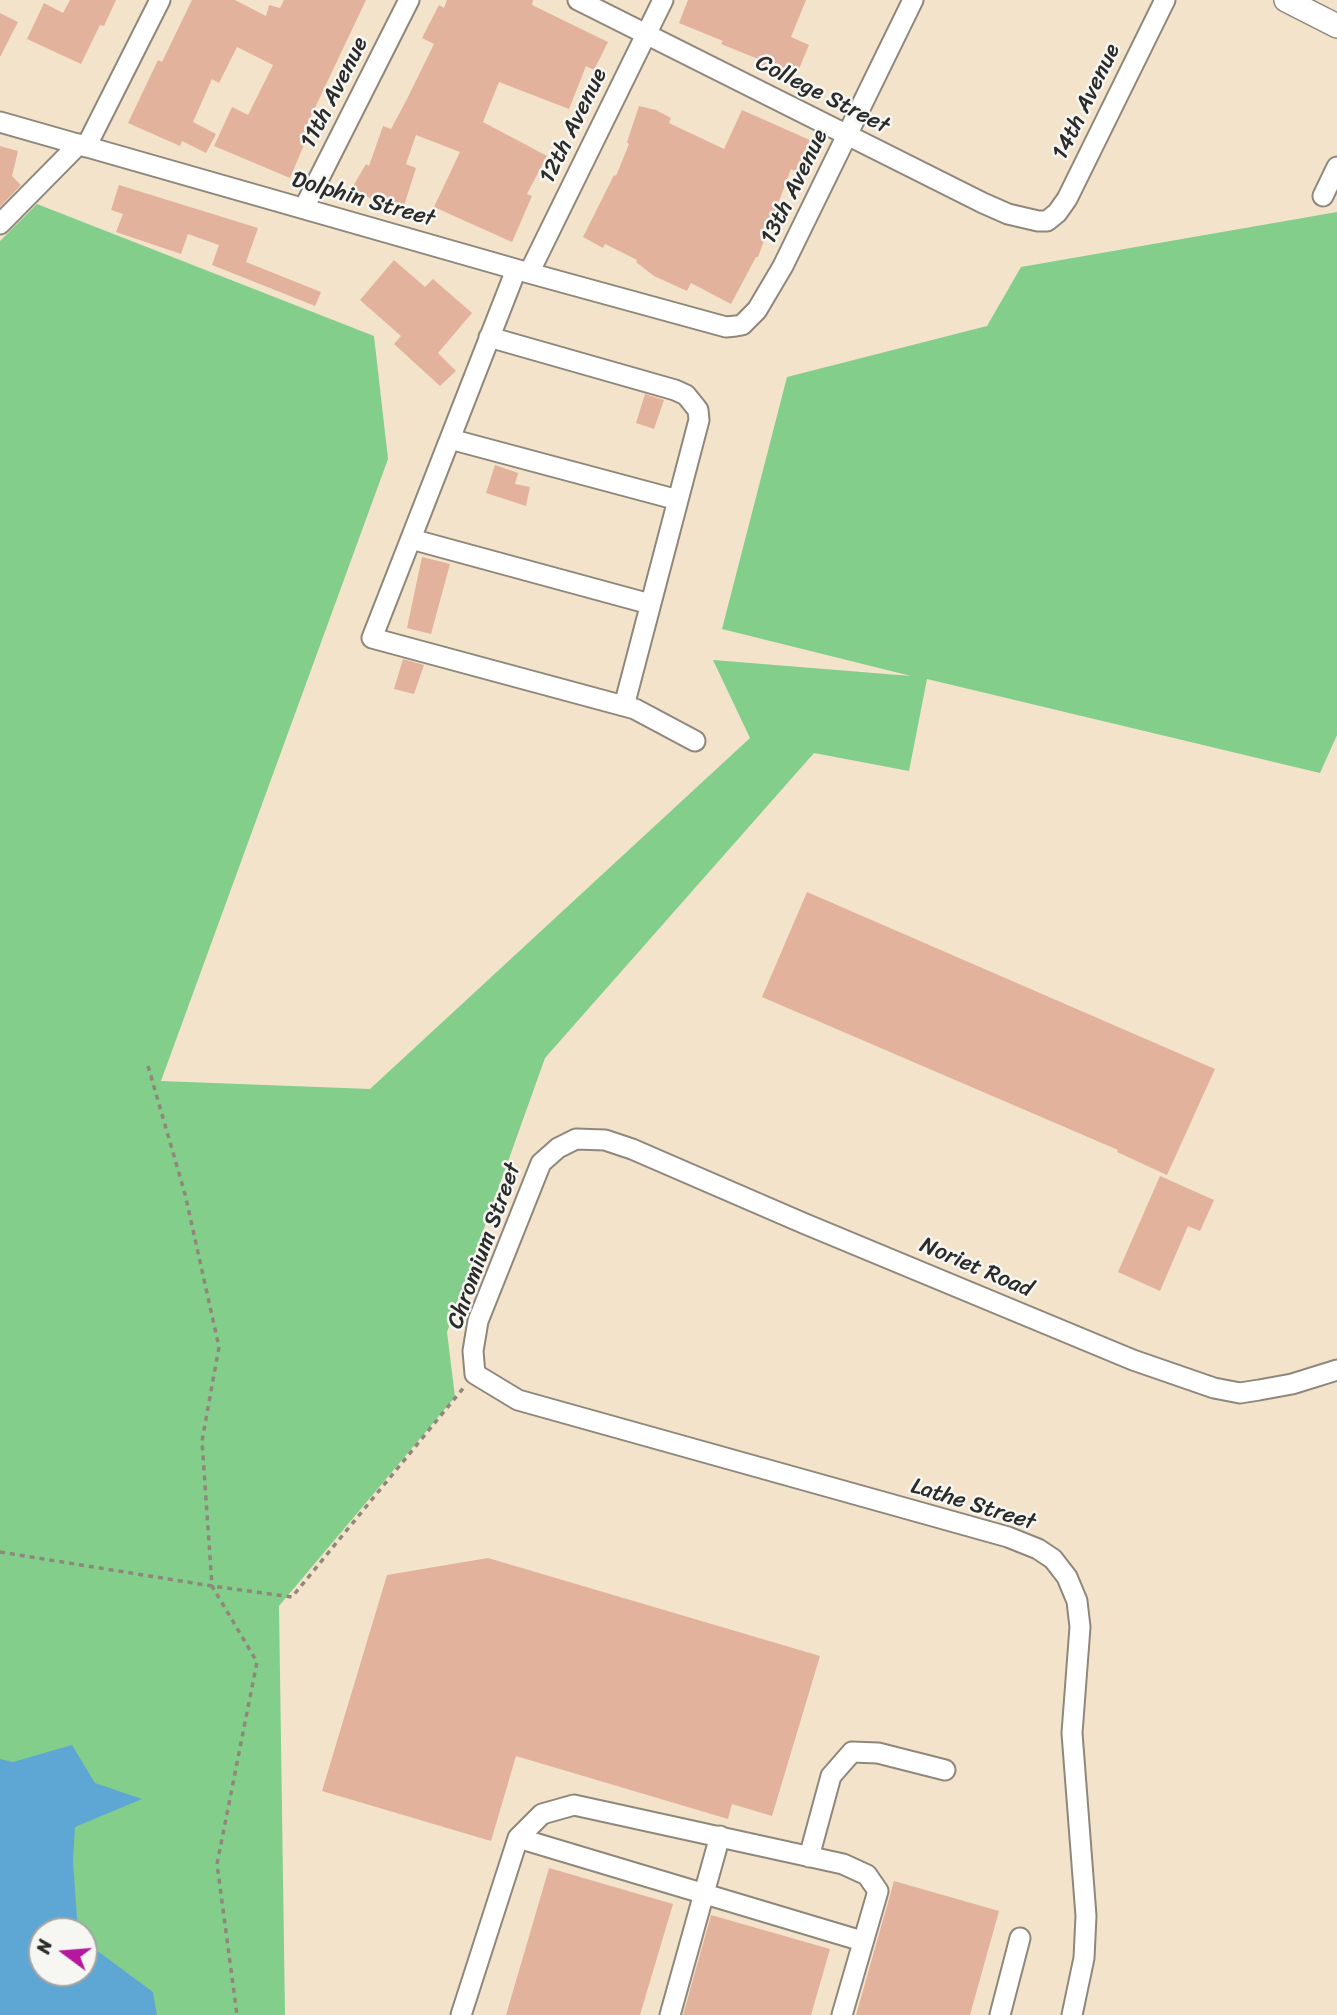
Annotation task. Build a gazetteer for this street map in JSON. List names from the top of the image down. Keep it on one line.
{"streets":{"street":["11th Avenue","College Street","14th Avenue","12th Avenue","13th Avenue","Dolphin Street","Chromium Street","Noriet Road","Lathe Street"]},"crossings":[["11th Avenue","Dolphin Street"],["College Street","14th Avenue"],["College Street","12th Avenue"],["College Street","13th Avenue"],["12th Avenue","Dolphin Street"],["13th Avenue","Dolphin Street"],["Chromium Street","Noriet Road"],["Chromium Street","Lathe Street"]],"north":"left"}
